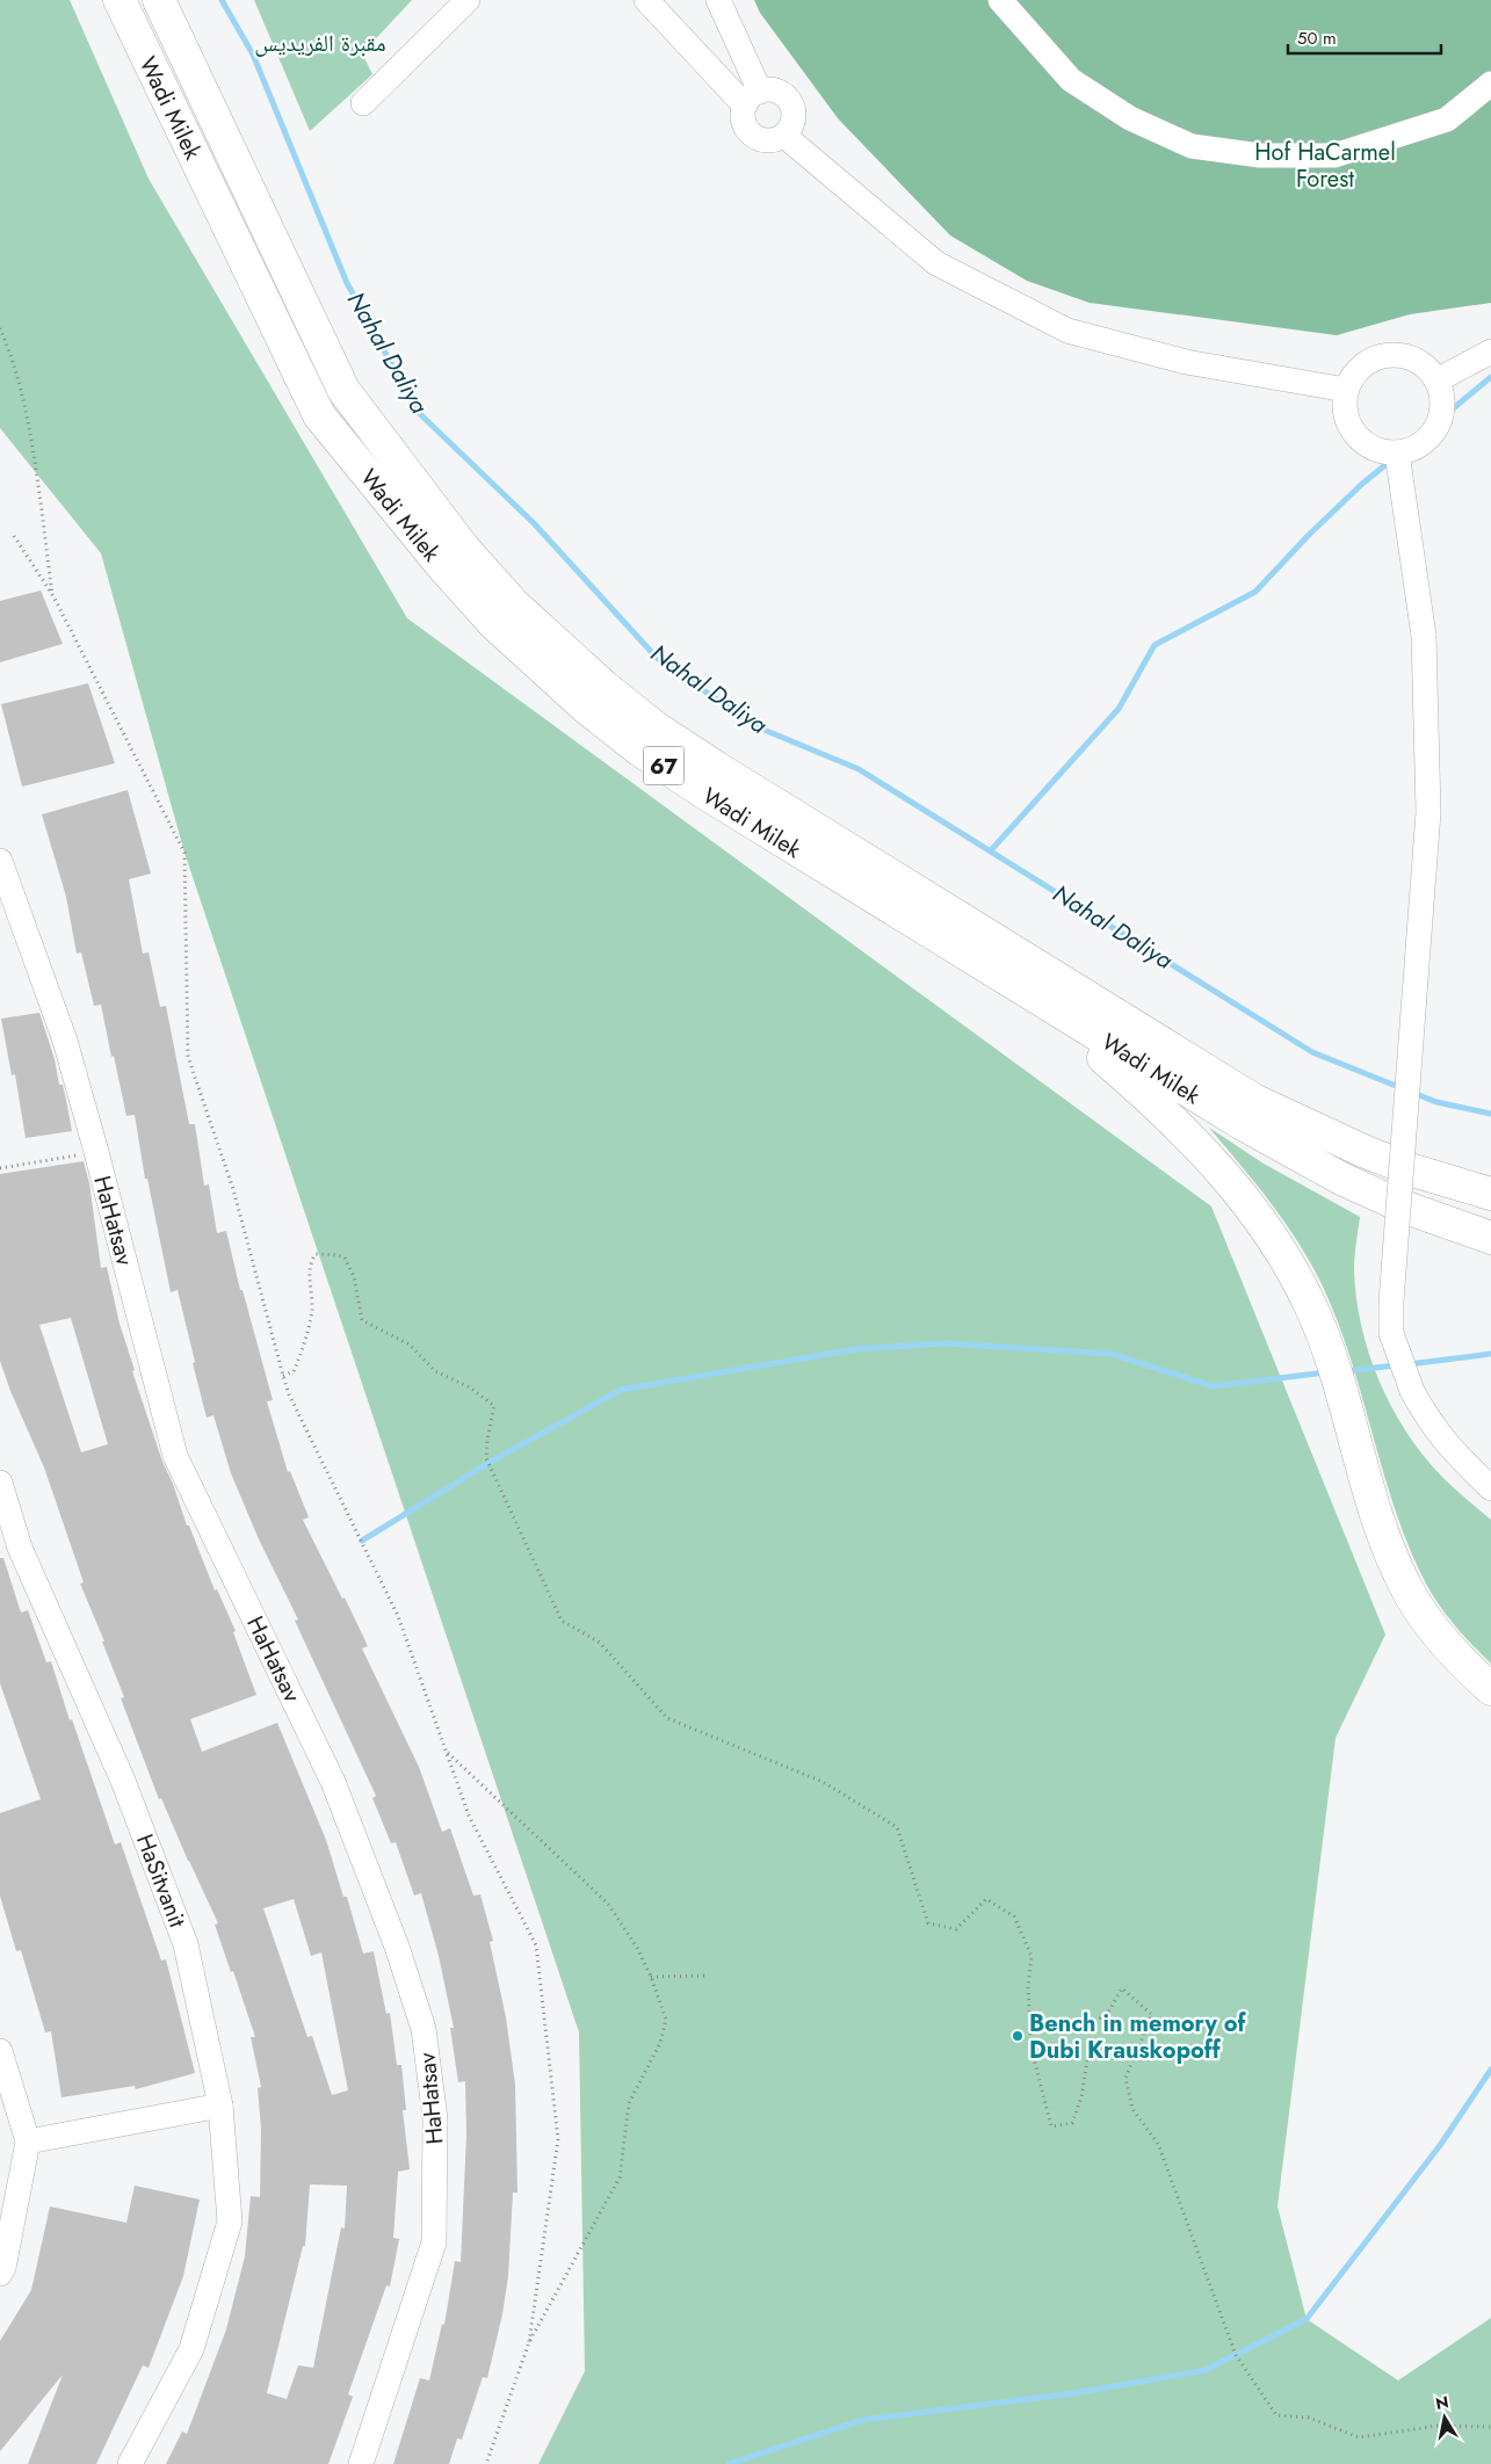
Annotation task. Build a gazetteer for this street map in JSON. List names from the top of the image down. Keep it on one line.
{"streets":{"highway":["Wadi Milek","67"],"street":["HaHatsav","HaSitvanit"]},"water":["Nahal Daliya"],"parks":["مقبرة الفريديس","Hof HaCarmel Forest"],"places":["Bench in memory of Dubi Krauskopoff"],"scale_bar":"50 m","north":"top"}
